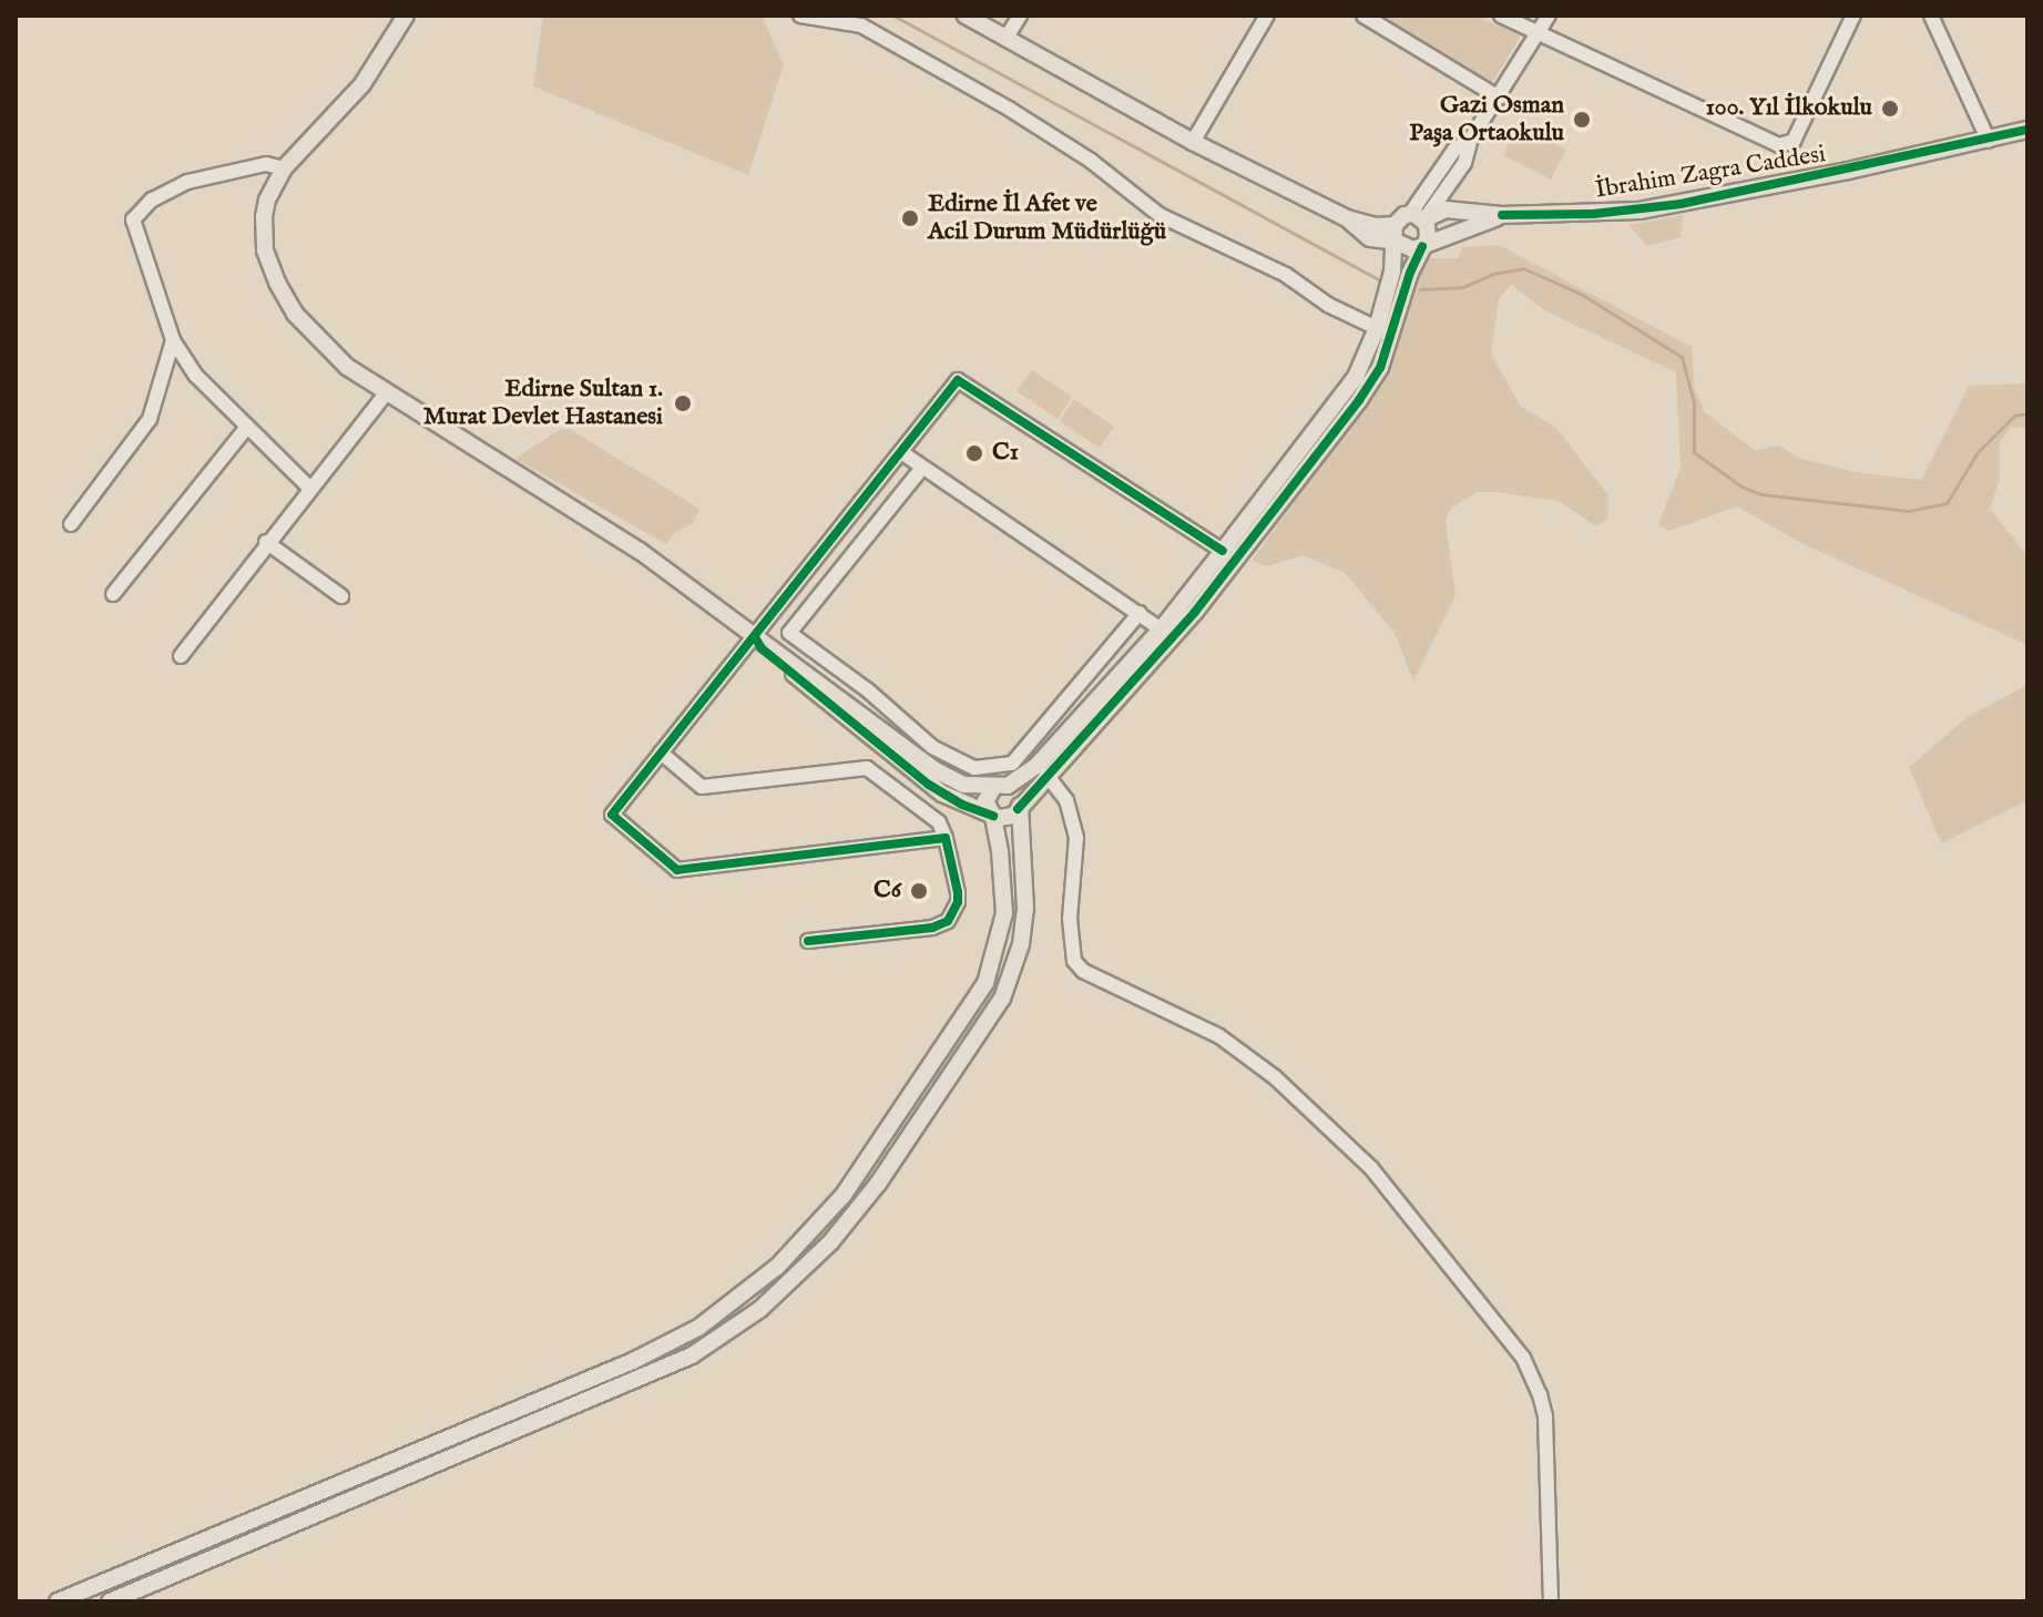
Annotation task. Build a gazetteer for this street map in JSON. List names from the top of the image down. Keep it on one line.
{"streets":{"main road":["İbrahim Zagra Caddesi"]},"places":["100. Yıl İlkokulu","Gazi Osman Paşa Ortaokulu","Edirne İl Afet ve Acil Durum Müdürlüğü","Edirne Sultan 1. Murat Devlet Hastanesi","C1","C6"]}
